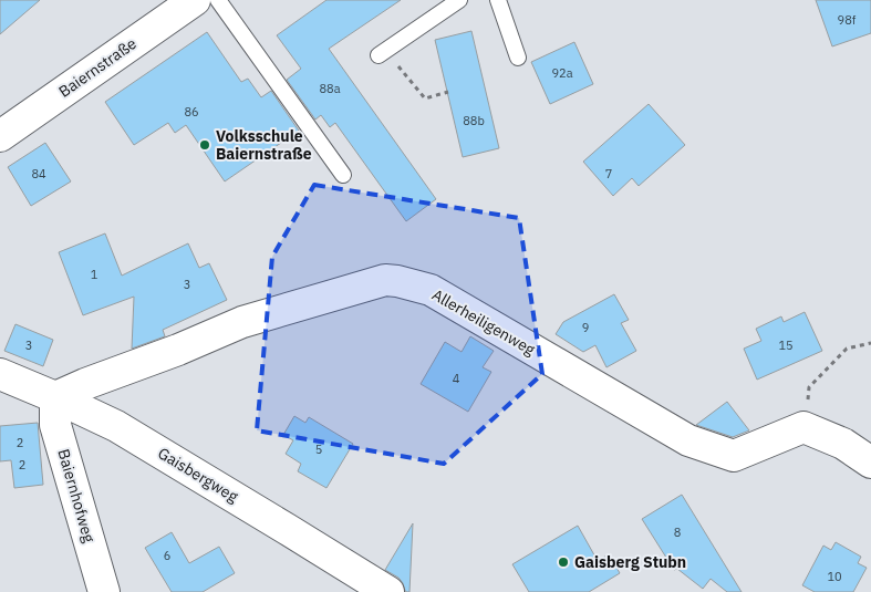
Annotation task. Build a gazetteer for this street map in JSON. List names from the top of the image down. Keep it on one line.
{"streets":{"street":["Baiernstraße","Allerheiligenweg","Gaisbergweg","Baiernhofweg"]},"crossings":[["Allerheiligenweg","Gaisbergweg"],["Allerheiligenweg","Baiernhofweg"],["Gaisbergweg","Baiernhofweg"]],"places":["Volksschule Baiernstraße","Gaisberg Stubn"],"house_numbers":["98f","92a","88a","86","88b","84","7","1","3","9","3","15","4","2","5","2","8","6","10"]}
